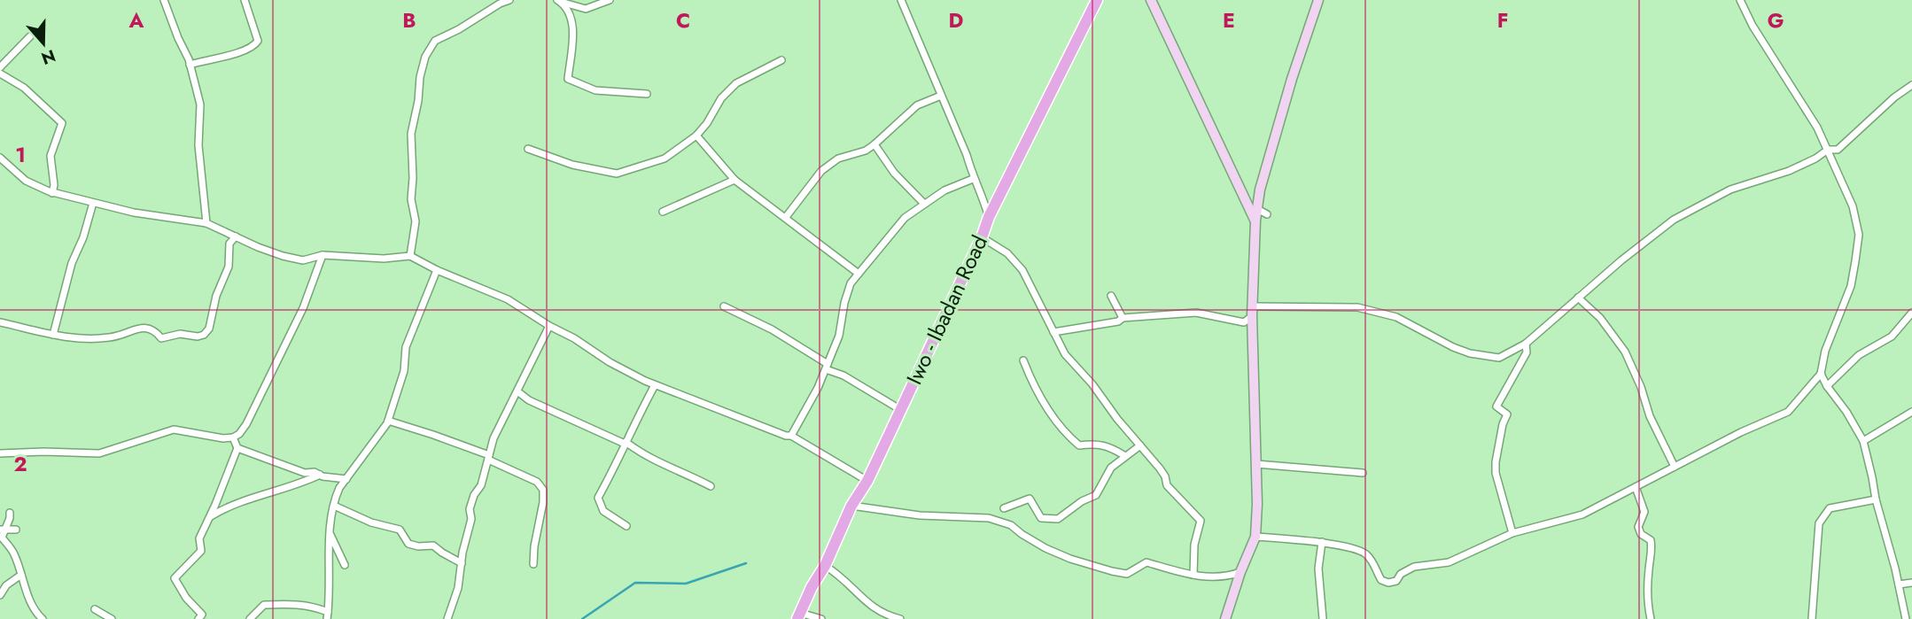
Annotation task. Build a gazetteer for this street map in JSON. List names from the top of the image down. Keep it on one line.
{"streets":{"main road":["Iwo - Ibadan Road"]},"north":"bottom","grid":{"columns":["A","B","C","D","E","F","G"],"rows":["1","2"]}}
